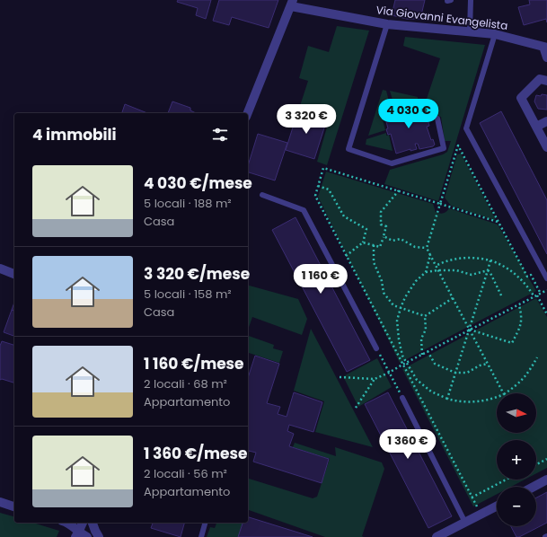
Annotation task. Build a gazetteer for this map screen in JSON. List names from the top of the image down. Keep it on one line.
{"streets":{"street":["Via Giovanni Evangelista"]},"north":"right","page":{"price":["4 030 €","3 320 €","1 160 €","1 360 €"],"heading":"4 immobili","list":[{"name":"4 030 €/mese","note":"5 locali · 188 m² · Casa"},{"name":"3 320 €/mese","note":"5 locali · 158 m² · Casa"},{"name":"1 160 €/mese","note":"2 locali · 68 m² · Appartamento"},{"name":"1 360 €/mese","note":"2 locali · 56 m² · Appartamento"}],"map_buttons":["+","−"]}}
